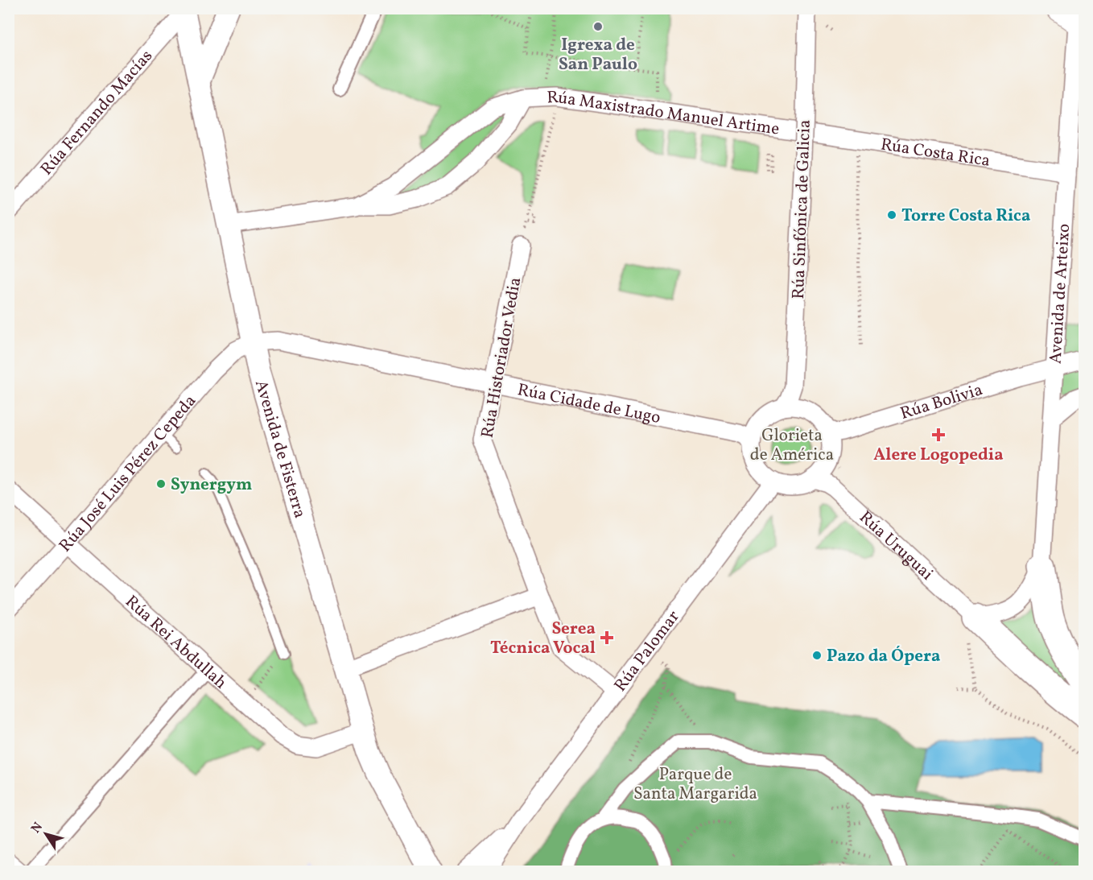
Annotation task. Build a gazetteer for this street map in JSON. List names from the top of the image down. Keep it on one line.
{"streets":{"main road":["Avenida de Arteixo"],"street":["Rúa Fernando Macías","Rúa Maxistrado Manuel Artime","Rúa Costa Rica","Rúa Sinfónica de Galicia","Rúa Historiador Vedia","Rúa Bolivia","Rúa Cidade de Lugo","Avenida de Fisterra","Rúa José Luis Pérez Cepeda","Rúa Uruguai","Rúa Rei Abdullah","Rúa Palomar"]},"crossings":[["Rúa Fernando Macías","Avenida de Fisterra"],["Rúa Maxistrado Manuel Artime","Rúa Costa Rica"],["Rúa Maxistrado Manuel Artime","Avenida de Fisterra"],["Rúa Costa Rica","Avenida de Arteixo"],["Rúa Sinfónica de Galicia","Rúa Bolivia"],["Rúa Sinfónica de Galicia","Rúa Cidade de Lugo"],["Rúa Sinfónica de Galicia","Rúa Uruguai"],["Rúa Sinfónica de Galicia","Rúa Palomar"],["Avenida de Arteixo","Rúa Bolivia"],["Avenida de Arteixo","Rúa Uruguai"],["Rúa Historiador Vedia","Rúa Cidade de Lugo"],["Rúa Historiador Vedia","Rúa Palomar"],["Rúa Bolivia","Rúa Cidade de Lugo"],["Rúa Bolivia","Rúa Uruguai"],["Rúa Bolivia","Rúa Palomar"],["Rúa Cidade de Lugo","Avenida de Fisterra"],["Rúa Cidade de Lugo","Rúa José Luis Pérez Cepeda"],["Rúa Cidade de Lugo","Rúa Uruguai"],["Rúa Cidade de Lugo","Rúa Palomar"],["Avenida de Fisterra","Rúa José Luis Pérez Cepeda"],["Avenida de Fisterra","Rúa Rei Abdullah"],["Rúa José Luis Pérez Cepeda","Rúa Rei Abdullah"],["Rúa Uruguai","Rúa Palomar"]],"parks":["Glorieta de América","Parque de Santa Margarida"],"places":{"other":["Igrexa de San Paulo","Torre Costa Rica","Synergym","Pazo da Ópera"],"health":["Alere Logopedia","Serea Técnica Vocal"]},"north":"top left"}
